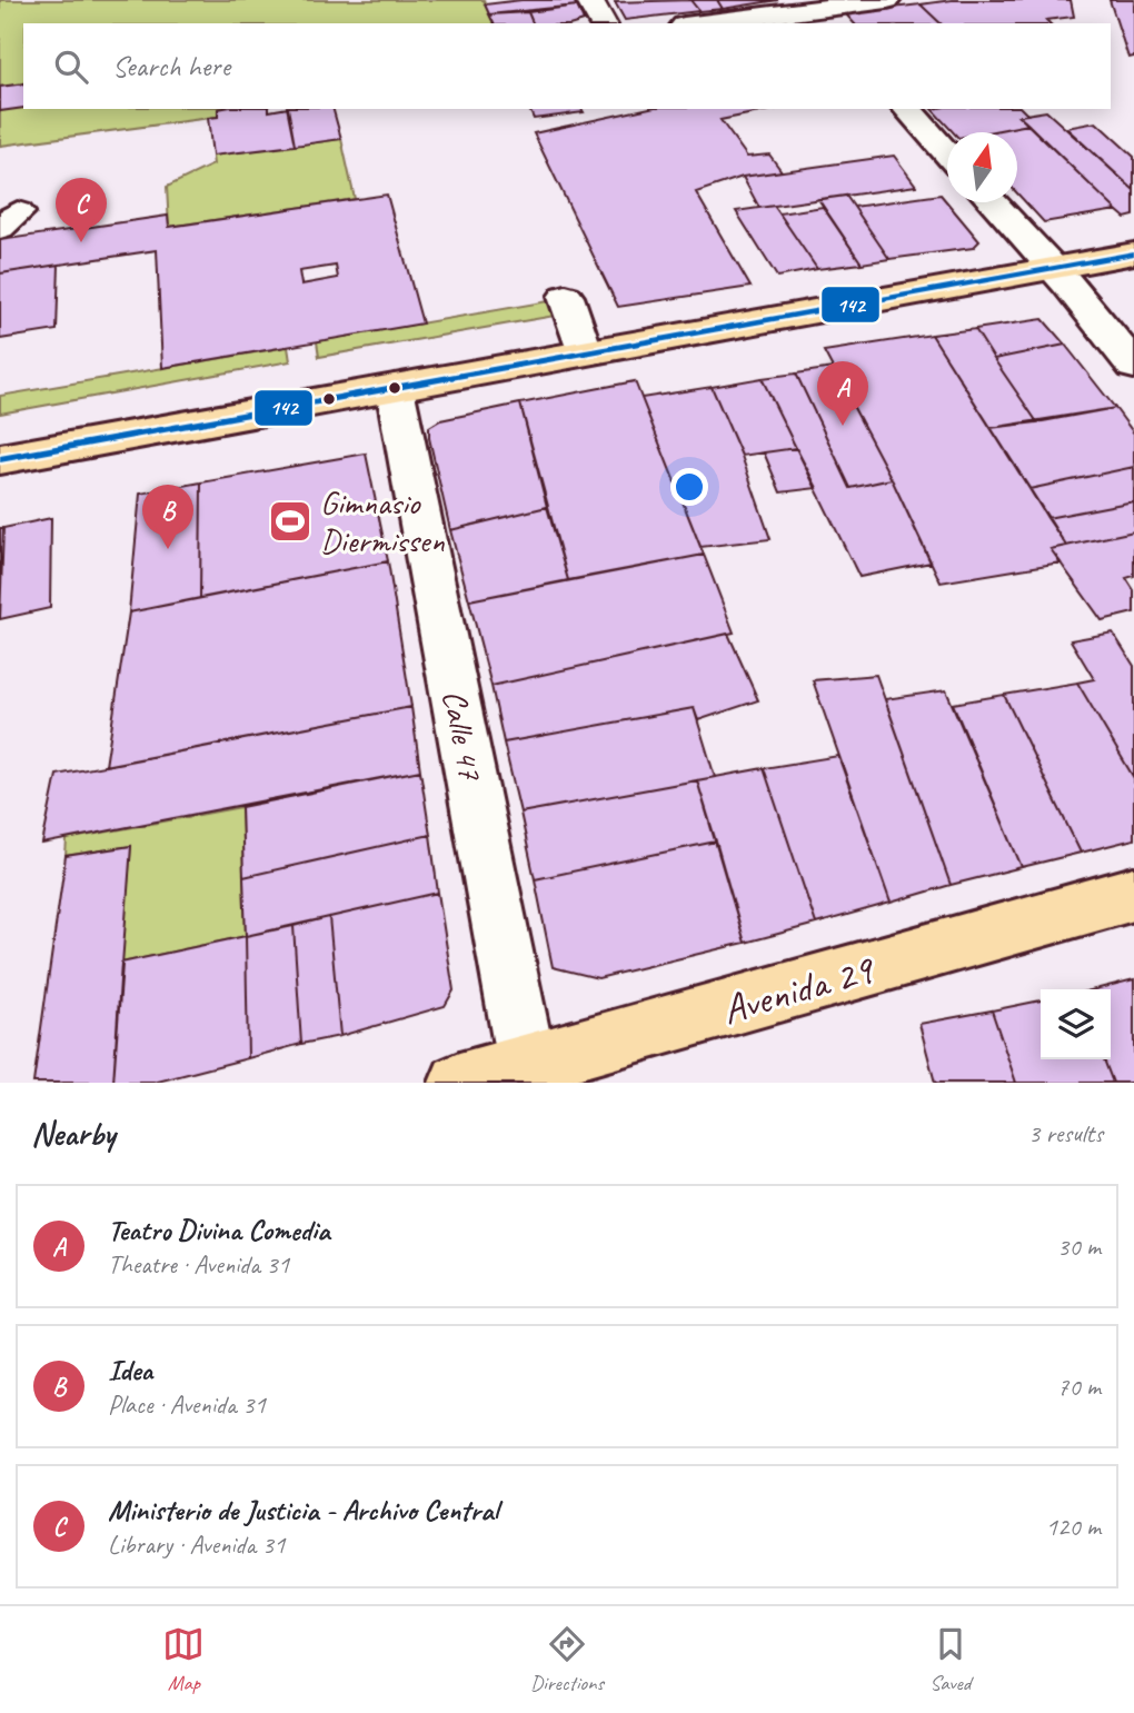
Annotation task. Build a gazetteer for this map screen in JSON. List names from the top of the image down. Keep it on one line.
{"streets":{"main road":["Avenida 29"],"street":["Calle 47"]},"crossings":[["Calle 47","Avenida 29"]],"places":{"sports":["Gimnasio Diermissen"]},"lines":["transit line 142"],"north":"top","page":{"search":"Search here","pins":["C","A","B"],"heading":["Nearby","3 results"],"list":[{"mark":"A","name":"Teatro Divina Comedia","note":"Theatre · Avenida 31","value":"30 m"},{"mark":"B","name":"Idea","note":"Place · Avenida 31","value":"70 m"},{"mark":"C","name":"Ministerio de Justicia - Archivo Central","note":"Library · Avenida 31","value":"120 m"}],"nav":["Map","Directions","Saved"]}}
